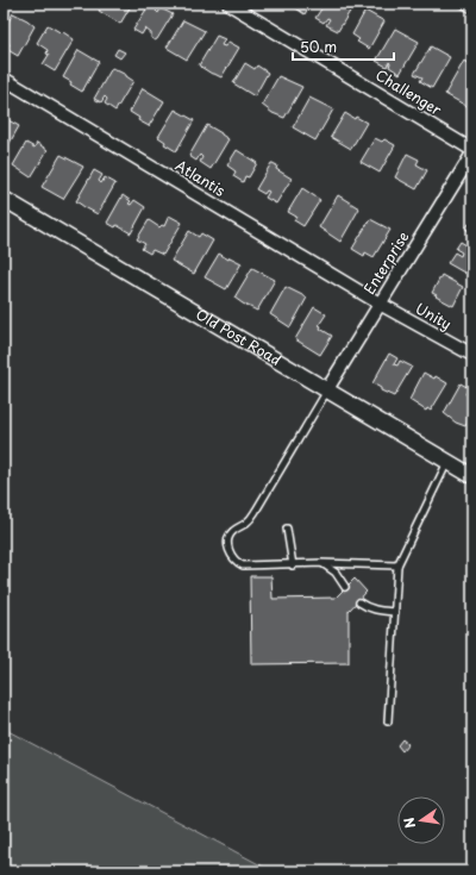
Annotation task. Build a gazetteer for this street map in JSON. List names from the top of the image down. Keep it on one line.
{"streets":{"street":["Challenger","Atlantis","Enterprise","Unity","Old Post Road"]},"crossings":[["Atlantis","Enterprise"],["Atlantis","Unity"],["Enterprise","Unity"],["Enterprise","Old Post Road"]],"scale_bar":"50 m","north":"left"}
